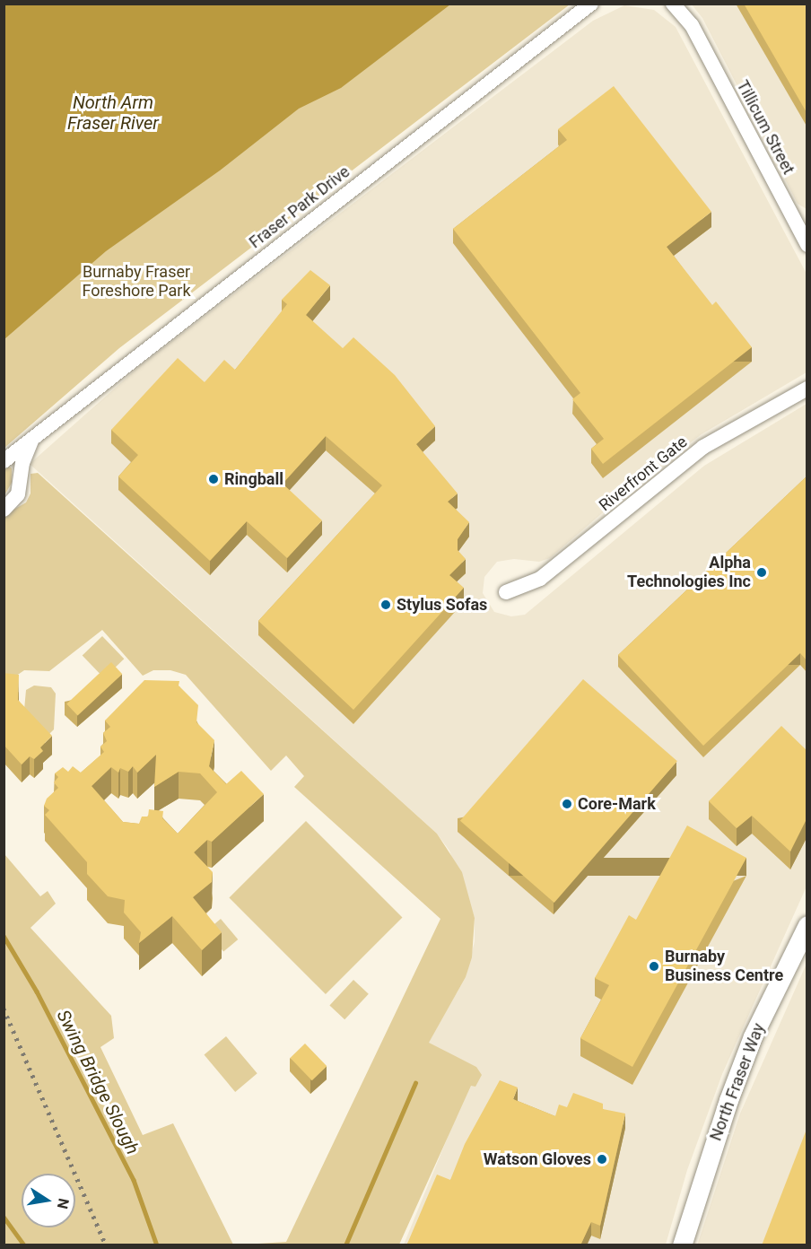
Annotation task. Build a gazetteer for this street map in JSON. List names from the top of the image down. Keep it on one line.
{"streets":{"street":["Tillicum Street","Fraser Park Drive","Riverfront Gate","North Fraser Way"]},"water":["North Arm Fraser River","Swing Bridge Slough"],"parks":["Burnaby Fraser Foreshore Park"],"places":["Ringball","Alpha Technologies Inc","Stylus Sofas","Core-Mark","Burnaby Business Centre","Watson Gloves"],"north":"right"}
